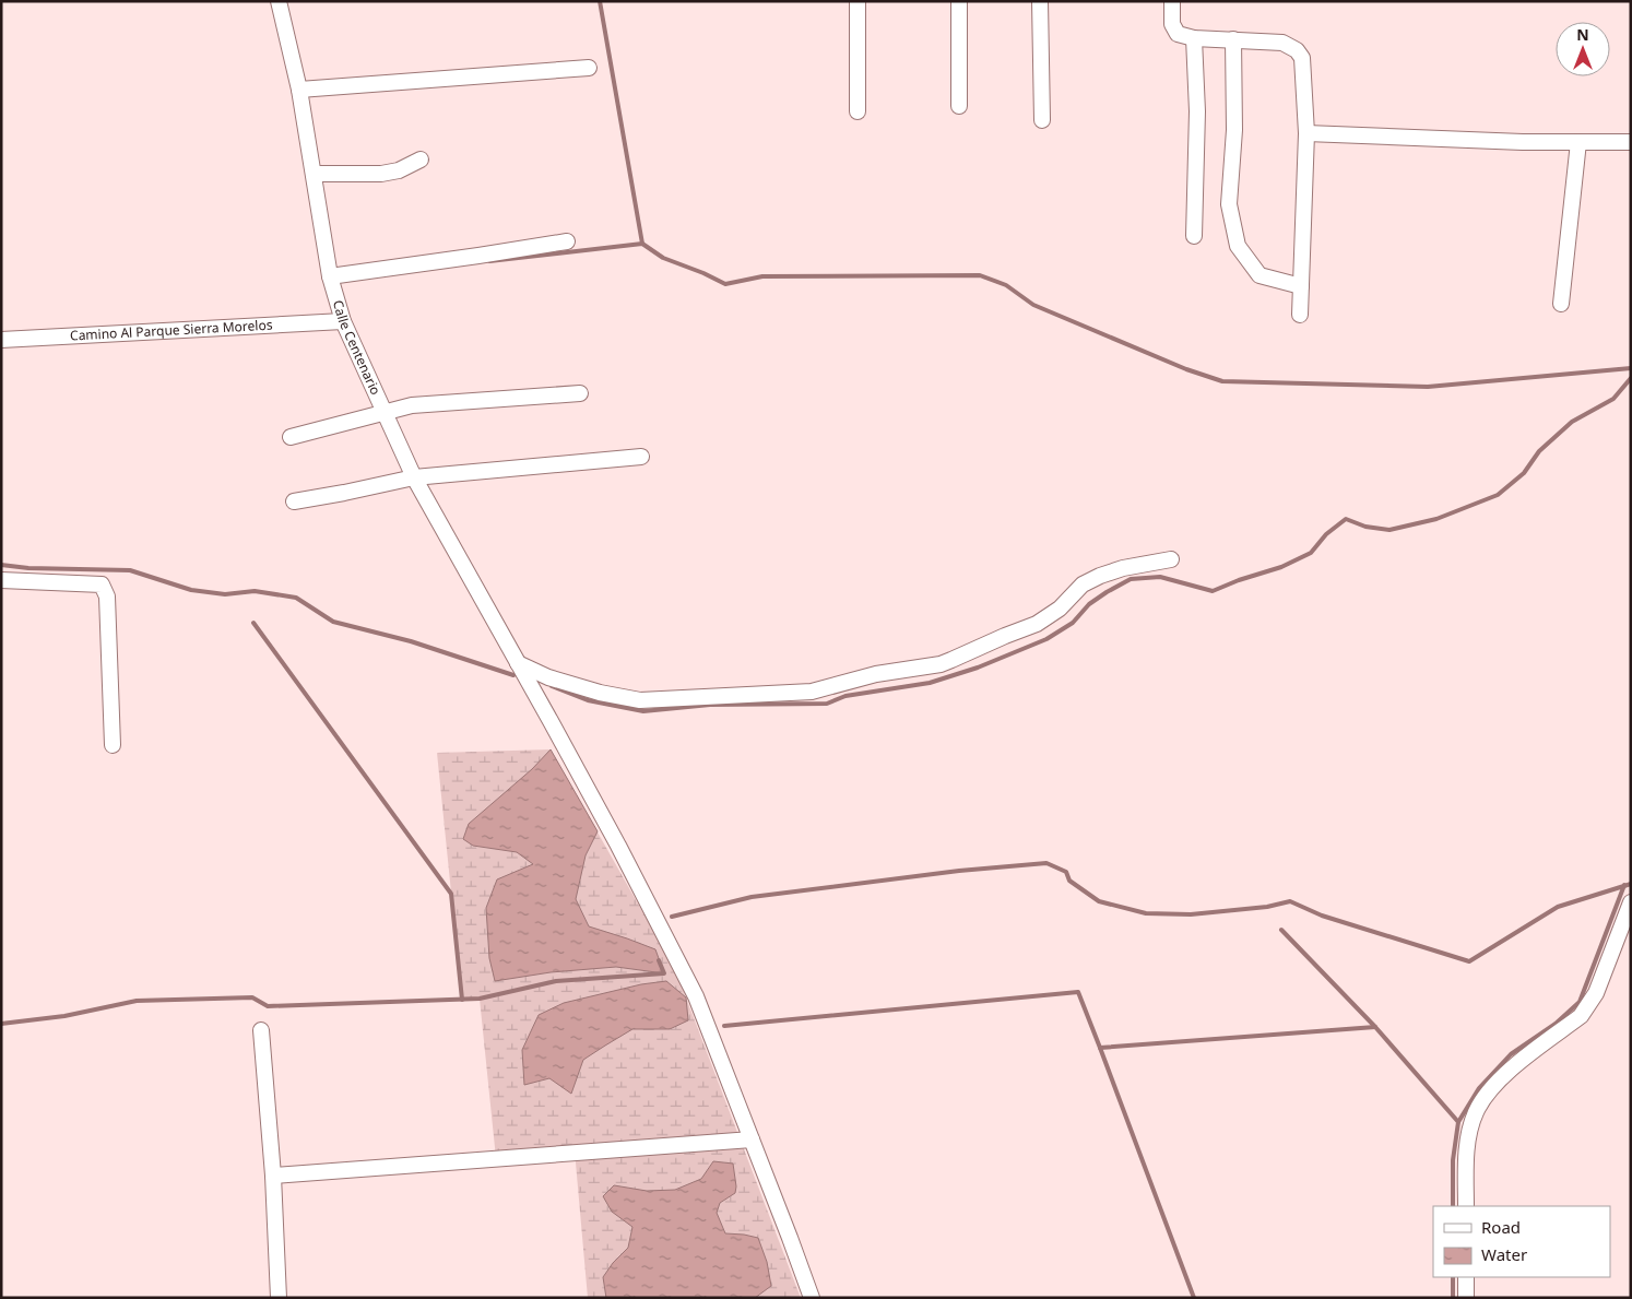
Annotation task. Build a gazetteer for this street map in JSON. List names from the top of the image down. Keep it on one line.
{"streets":{"street":["Camino Al Parque Sierra Morelos","Calle Centenario"]},"crossings":[["Camino Al Parque Sierra Morelos","Calle Centenario"]],"legend":["Road","Water"],"north":"top"}
